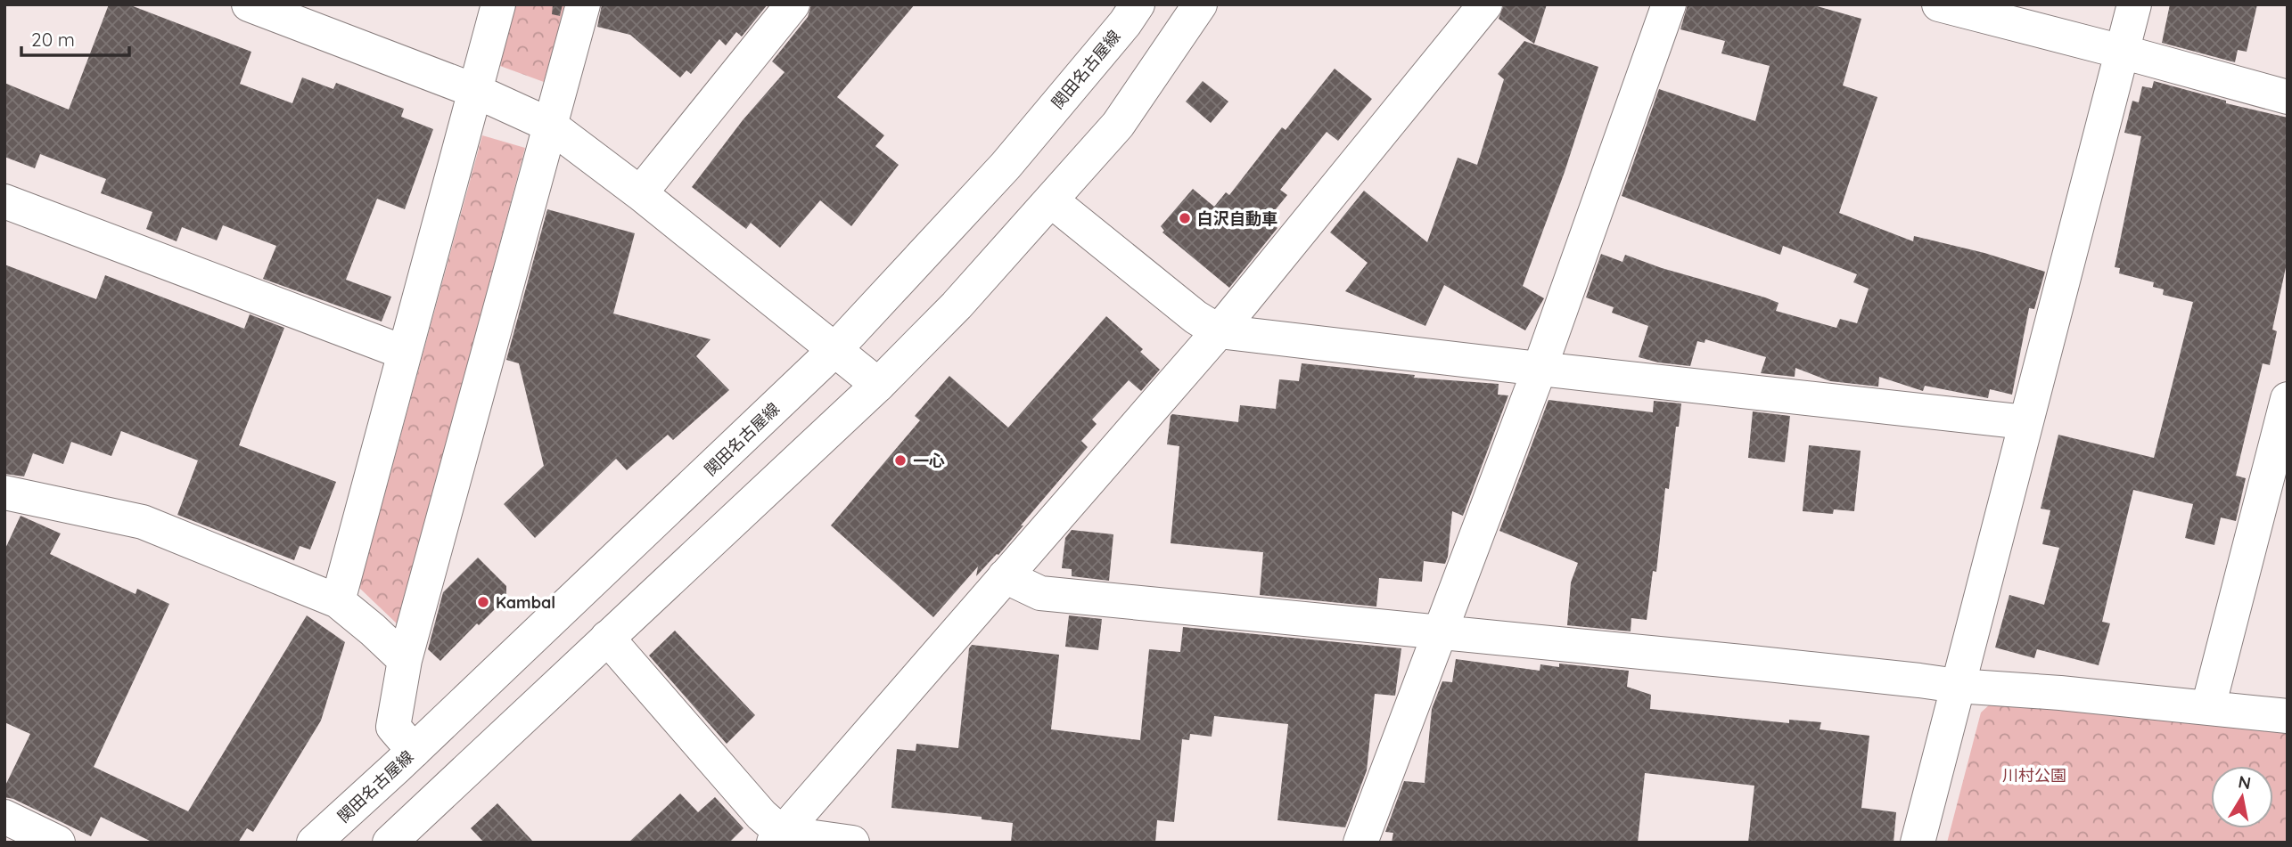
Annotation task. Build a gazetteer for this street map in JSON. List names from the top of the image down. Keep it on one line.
{"streets":{"street":["関田名古屋線"]},"parks":["川村公園"],"places":["白沢自動車","一心","Kambal"],"scale_bar":"20 m","north":"top"}
